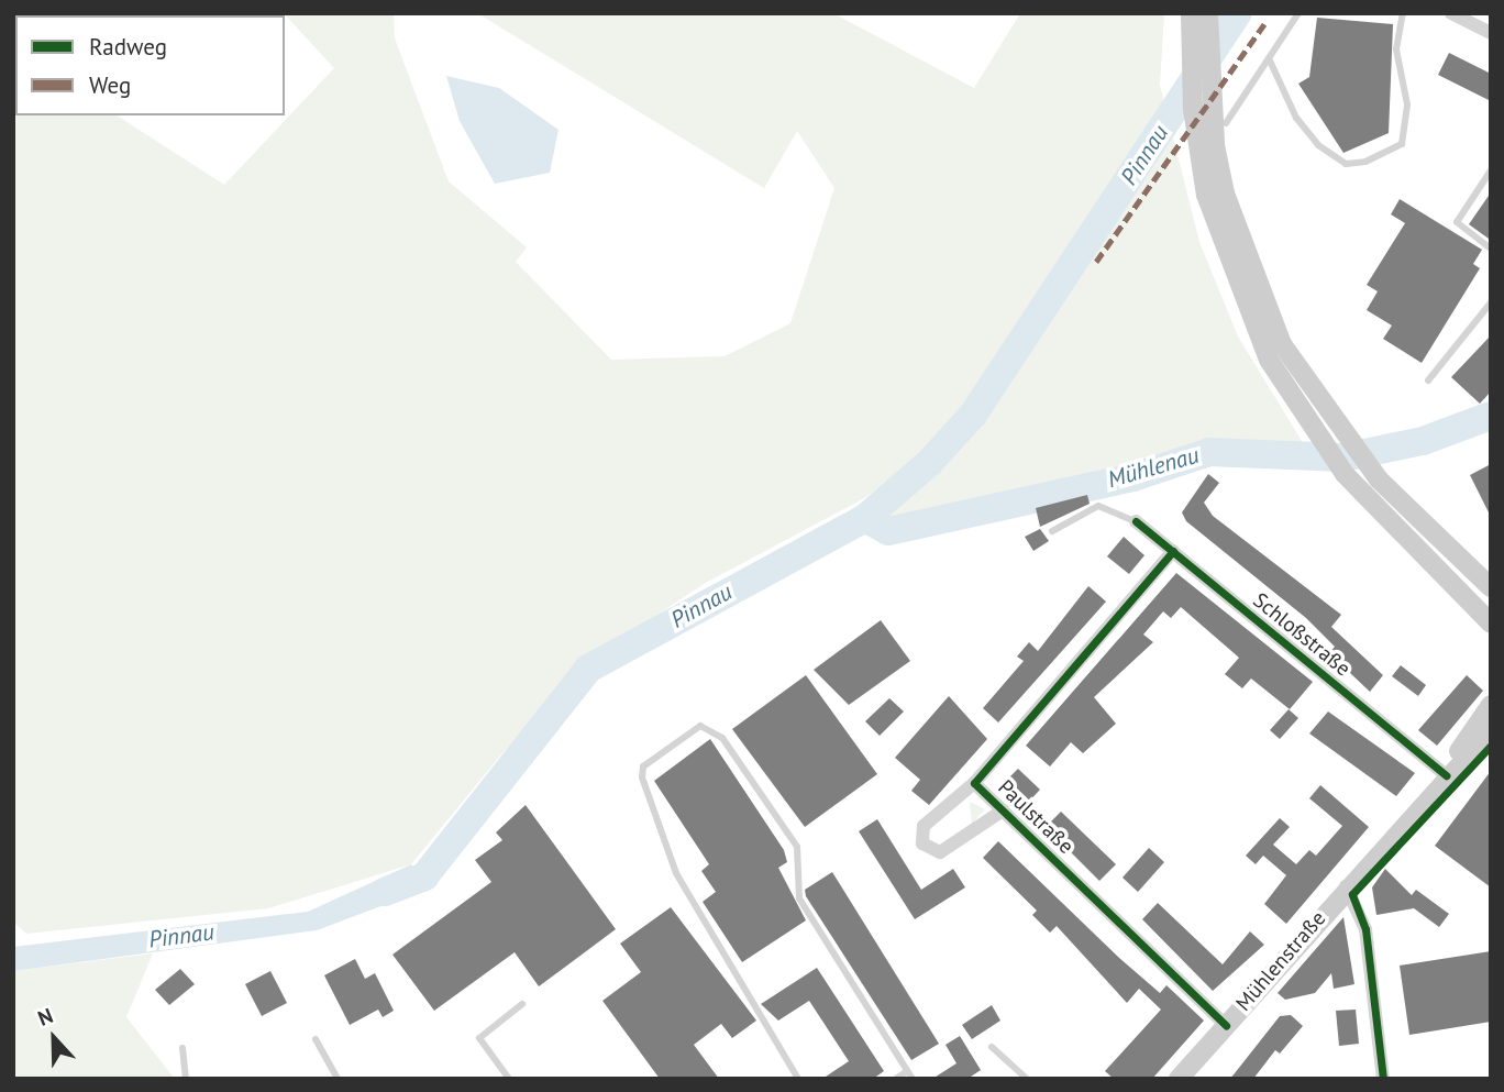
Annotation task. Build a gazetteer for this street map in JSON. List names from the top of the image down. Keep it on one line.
{"streets":{"main road":["Mühlenstraße"],"street":["Schloßstraße","Paulstraße"]},"crossings":[["Schloßstraße","Paulstraße"],["Schloßstraße","Mühlenstraße"],["Paulstraße","Mühlenstraße"]],"water":["Pinnau","Mühlenau"],"legend":["Radweg","Weg"],"north":"top"}
